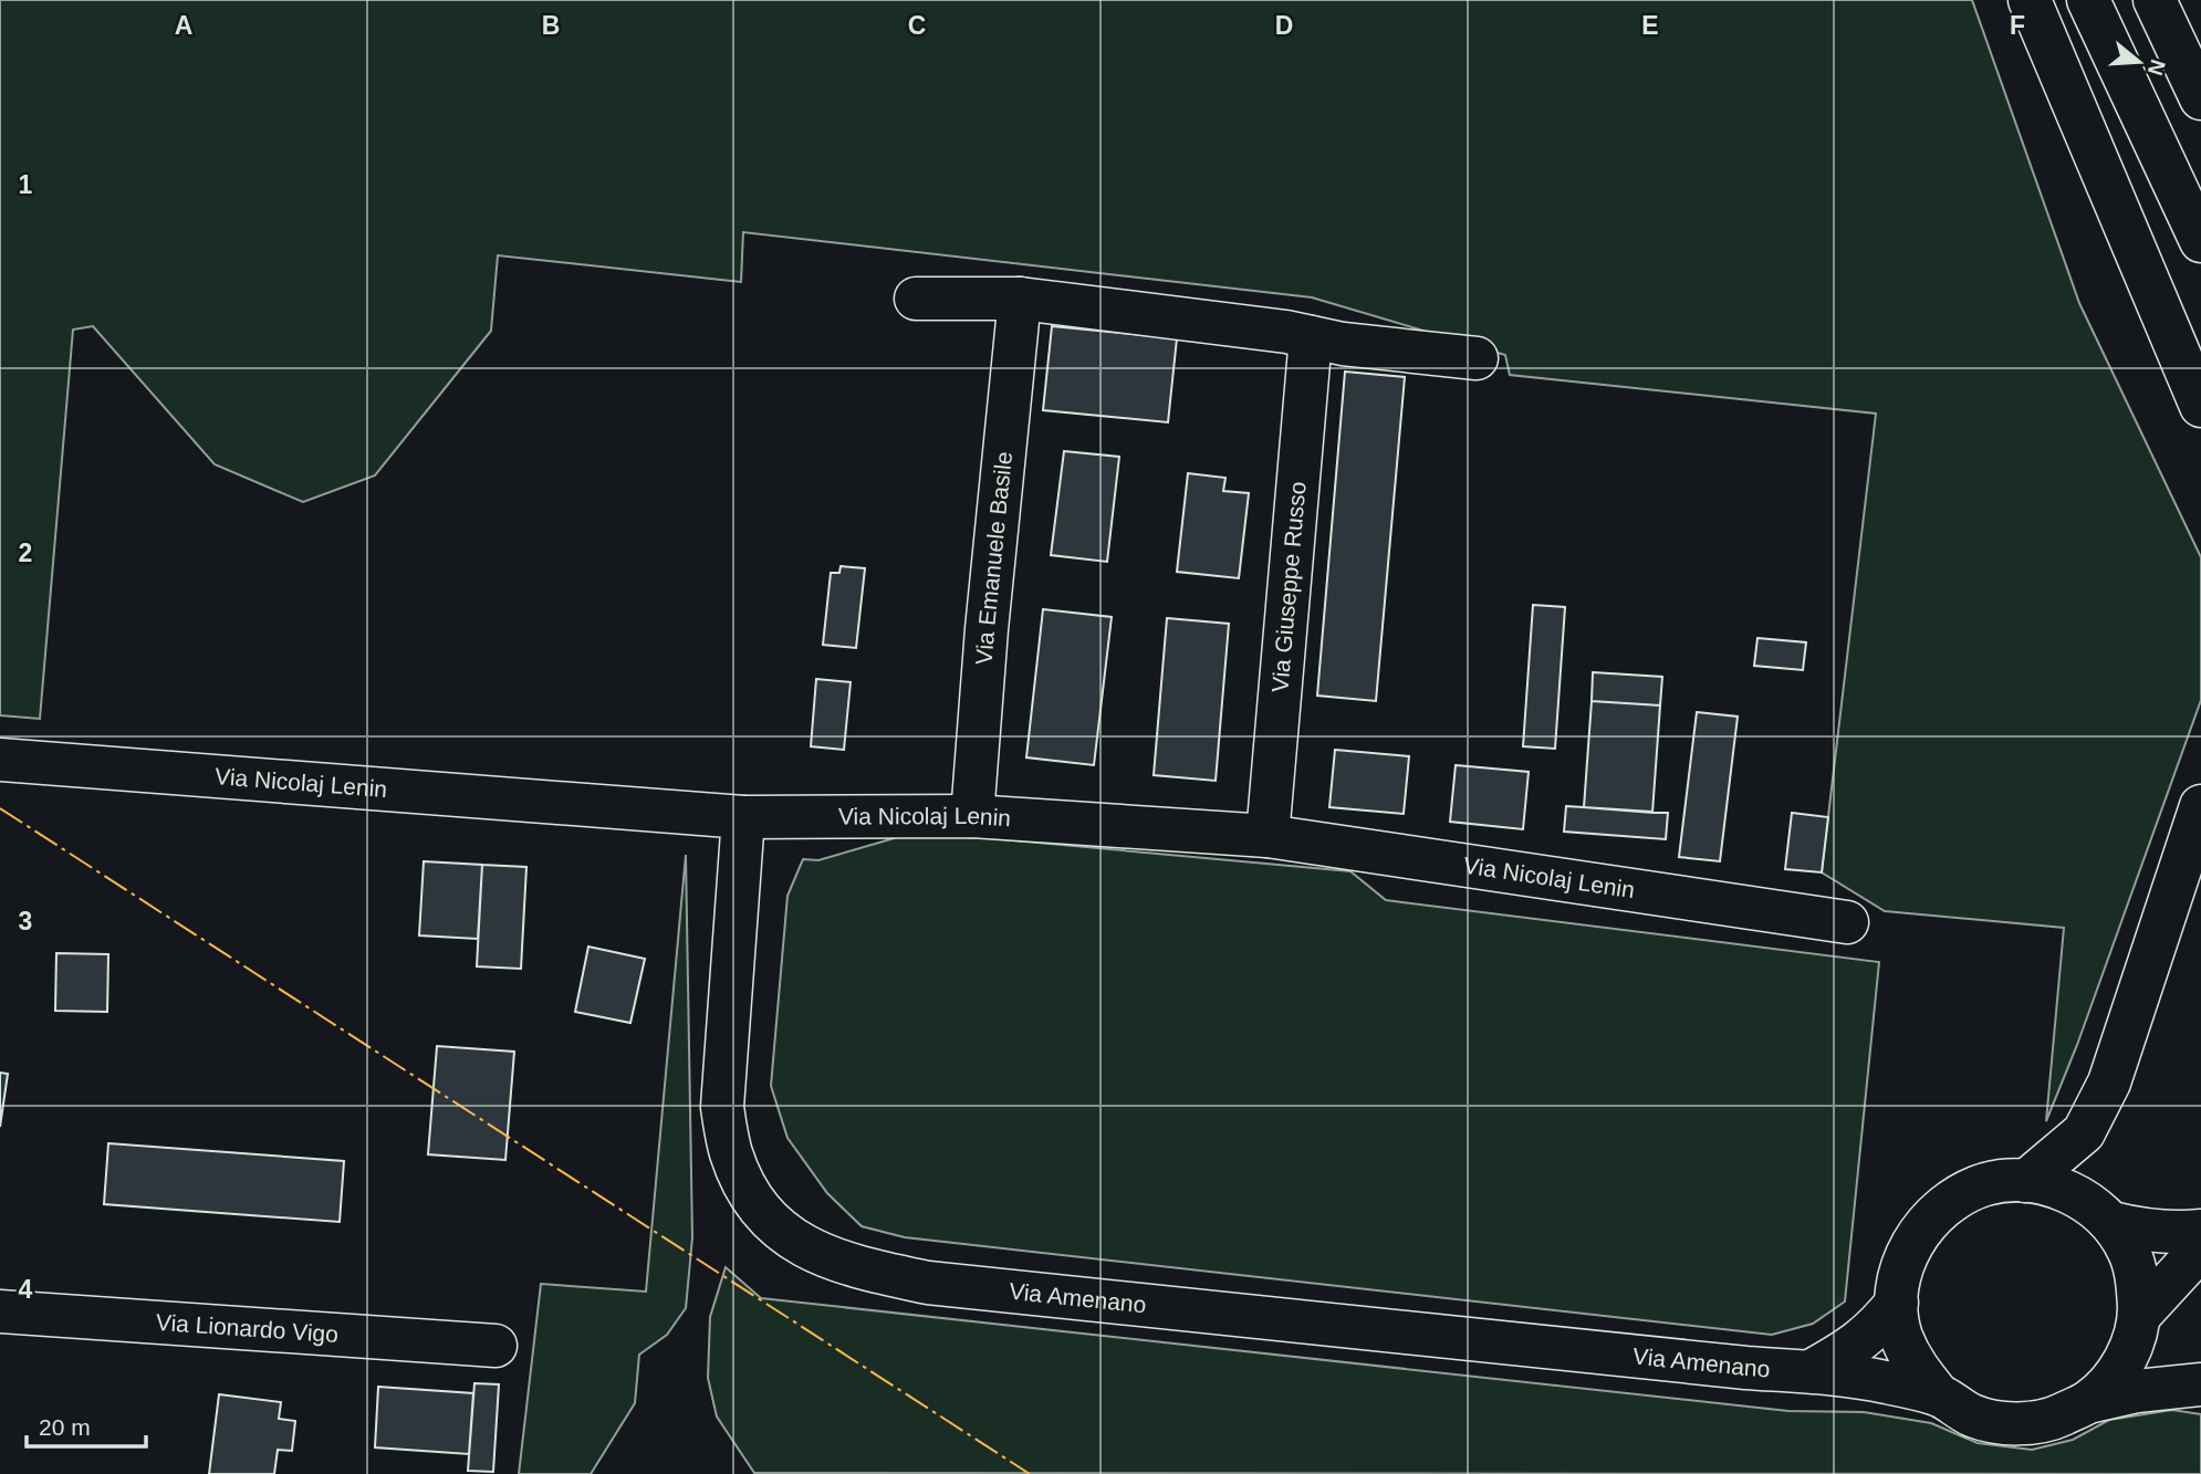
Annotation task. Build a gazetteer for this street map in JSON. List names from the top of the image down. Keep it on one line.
{"streets":{"main road":["Via Emanuele Basile","Via Giuseppe Russo","Via Nicolaj Lenin","Via Amenano","Via Lionardo Vigo"]},"crossings":[["Via Emanuele Basile","Via Nicolaj Lenin"],["Via Giuseppe Russo","Via Nicolaj Lenin"],["Via Nicolaj Lenin","Via Amenano"]],"scale_bar":"20 m","north":"right","grid":{"columns":["A","B","C","D","E","F"],"rows":["1","2","3","4"]}}
